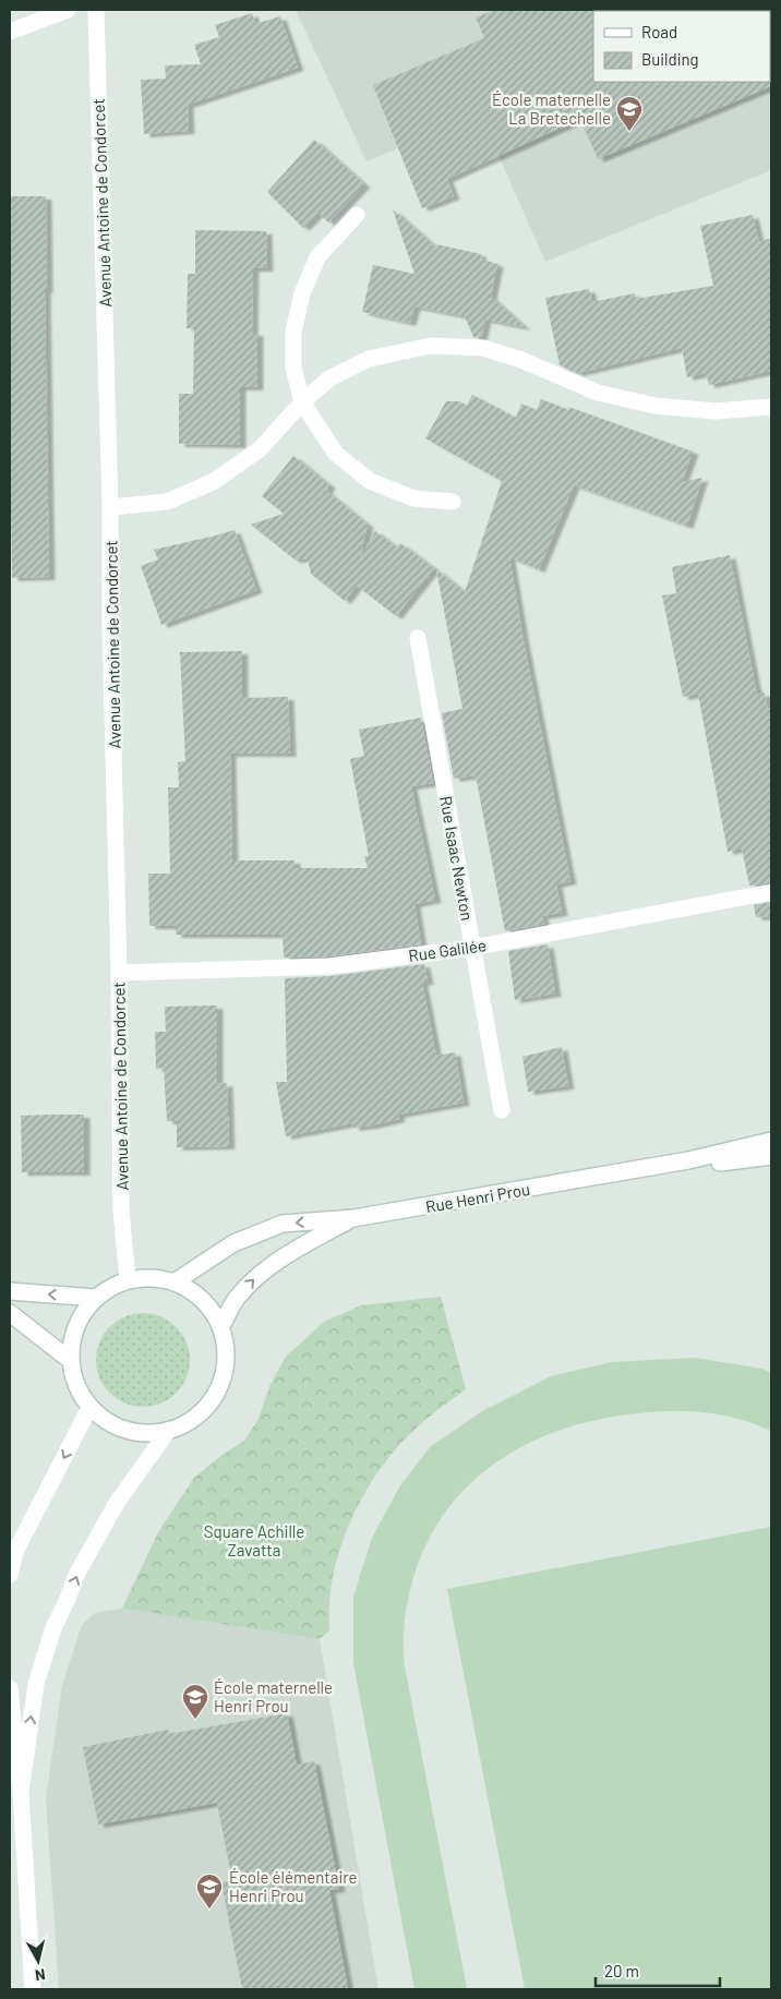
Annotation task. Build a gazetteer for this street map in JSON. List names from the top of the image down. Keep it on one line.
{"streets":{"street":["Avenue Antoine de Condorcet","Rue Isaac Newton","Rue Galilée","Rue Henri Prou"]},"crossings":[["Avenue Antoine de Condorcet","Rue Galilée"],["Avenue Antoine de Condorcet","Rue Henri Prou"],["Rue Isaac Newton","Rue Galilée"]],"parks":["Square Achille Zavatta"],"places":{"school or university":["École maternelle La Bretechelle","École maternelle Henri Prou","École élémentaire Henri Prou"]},"legend":["Road","Building"],"scale_bar":"20 m","north":"bottom"}
